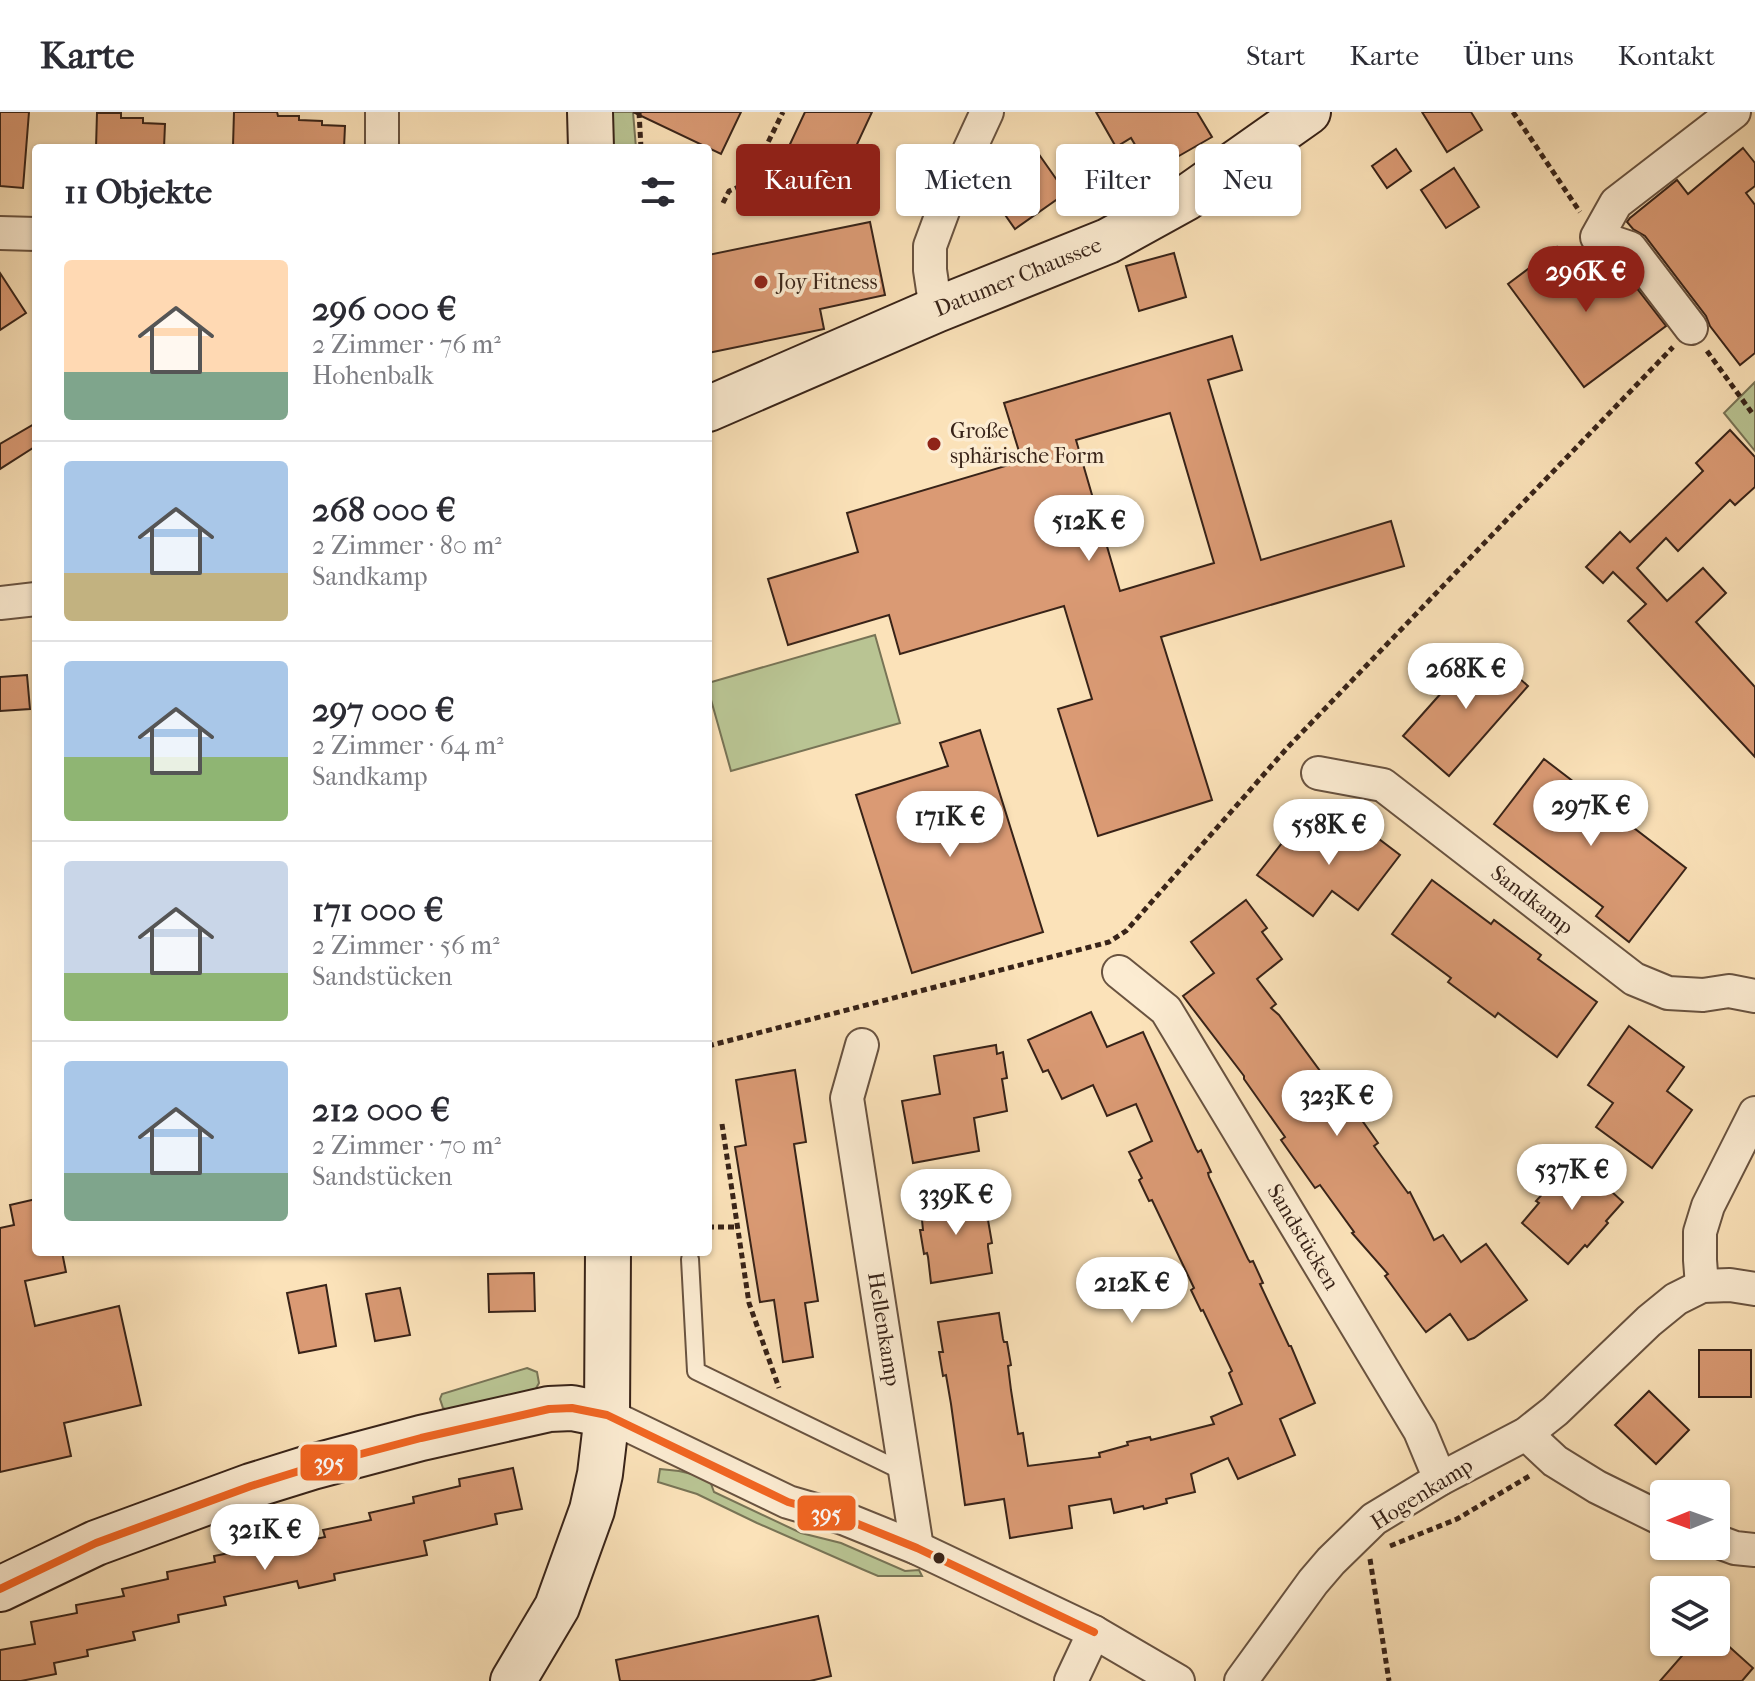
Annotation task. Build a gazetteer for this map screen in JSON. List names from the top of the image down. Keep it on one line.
{"streets":{"street":["Datumer Chaussee","Sandkamp","Sandstücken","Hellenkamp","Hogenkamp"]},"crossings":[["Sandstücken","Hogenkamp"]],"places":["Joy Fitness","Große sphärische Form"],"lines":["transit line 395"],"north":"left","page":{"header":"Karte","nav":["Start","Karte","Über uns","Kontakt"],"chip":["Kaufen","Mieten","Filter","Neu"],"heading":"11 Objekte","list":[{"name":"296 000 €","note":"2 Zimmer · 76 m² · Hohenbalk"},{"name":"268 000 €","note":"2 Zimmer · 80 m² · Sandkamp"},{"name":"297 000 €","note":"2 Zimmer · 64 m² · Sandkamp"},{"name":"171 000 €","note":"2 Zimmer · 56 m² · Sandstücken"},{"name":"212 000 €","note":"2 Zimmer · 70 m² · Sandstücken"}],"price":["296K €","512K €","268K €","297K €","171K €","558K €","323K €","537K €","339K €","212K €","321K €"]}}
